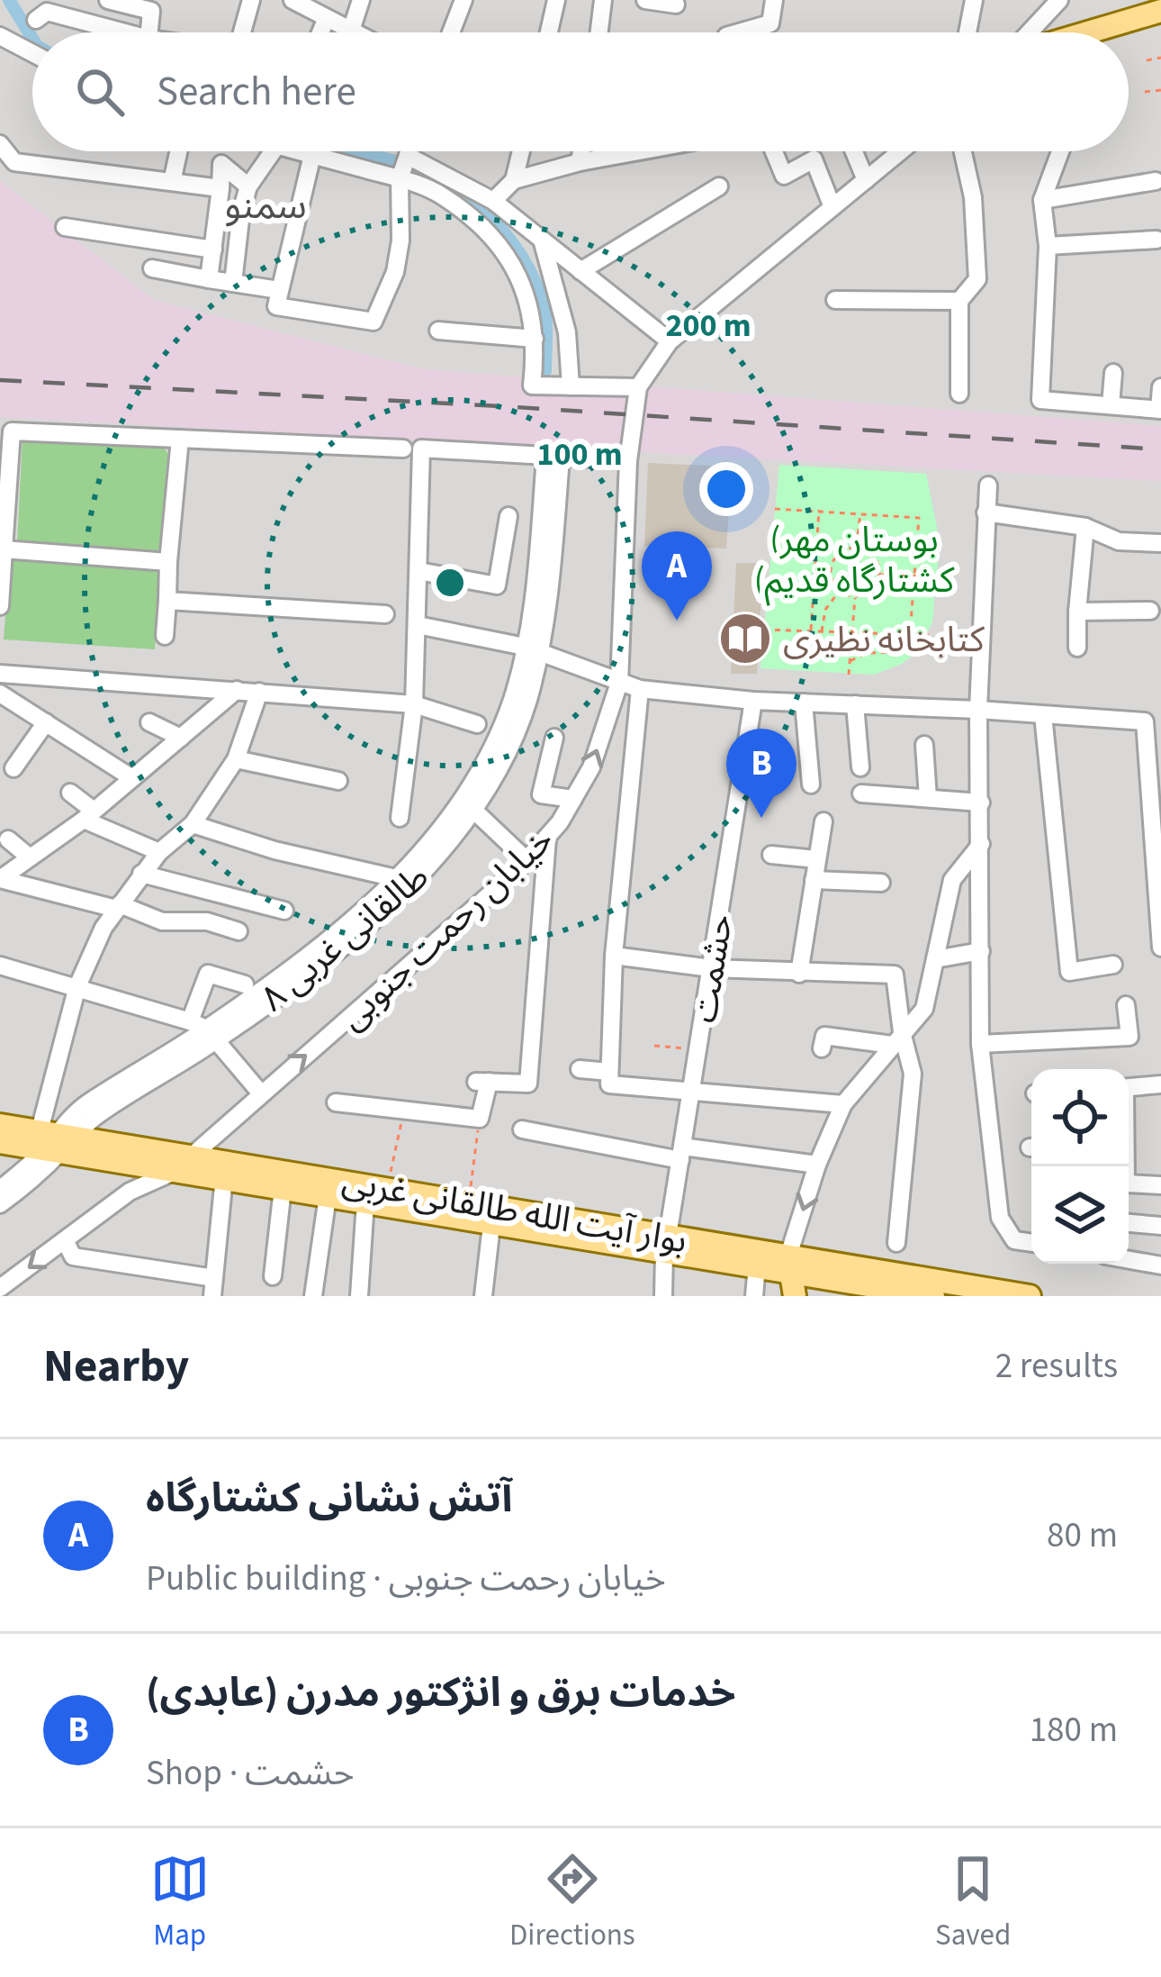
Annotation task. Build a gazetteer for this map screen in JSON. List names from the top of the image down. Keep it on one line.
{"streets":{"main road":["بوار آیت الله طالقانی غربی"],"street":["خیابان رحمت جنوبی","طالقانی غربی ۸","حشمت"]},"crossings":[["خیابان رحمت جنوبی","بوار آیت الله طالقانی غربی"],["طالقانی غربی ۸","بوار آیت الله طالقانی غربی"],["حشمت","بوار آیت الله طالقانی غربی"]],"one_way":["خیابان رحمت جنوبی"],"districts":["سمنو"],"parks":["(بوستان مهر (کشتارگاه قدیم"],"places":{"library":["کتابخانه نظیری"]},"page":{"search":"Search here","pins":["A","B"],"heading":["Nearby","2 results"],"list":[{"mark":"A","name":"آتش نشانی کشتارگاه","note":"Public building · خیابان رحمت جنوبی","value":"80 m"},{"mark":"B","name":"خدمات برق و انژکتور مدرن (عابدی)","note":"Shop · حشمت","value":"180 m"}],"nav":["Map","Directions","Saved"]},"rings":["200 m","100 m"]}
